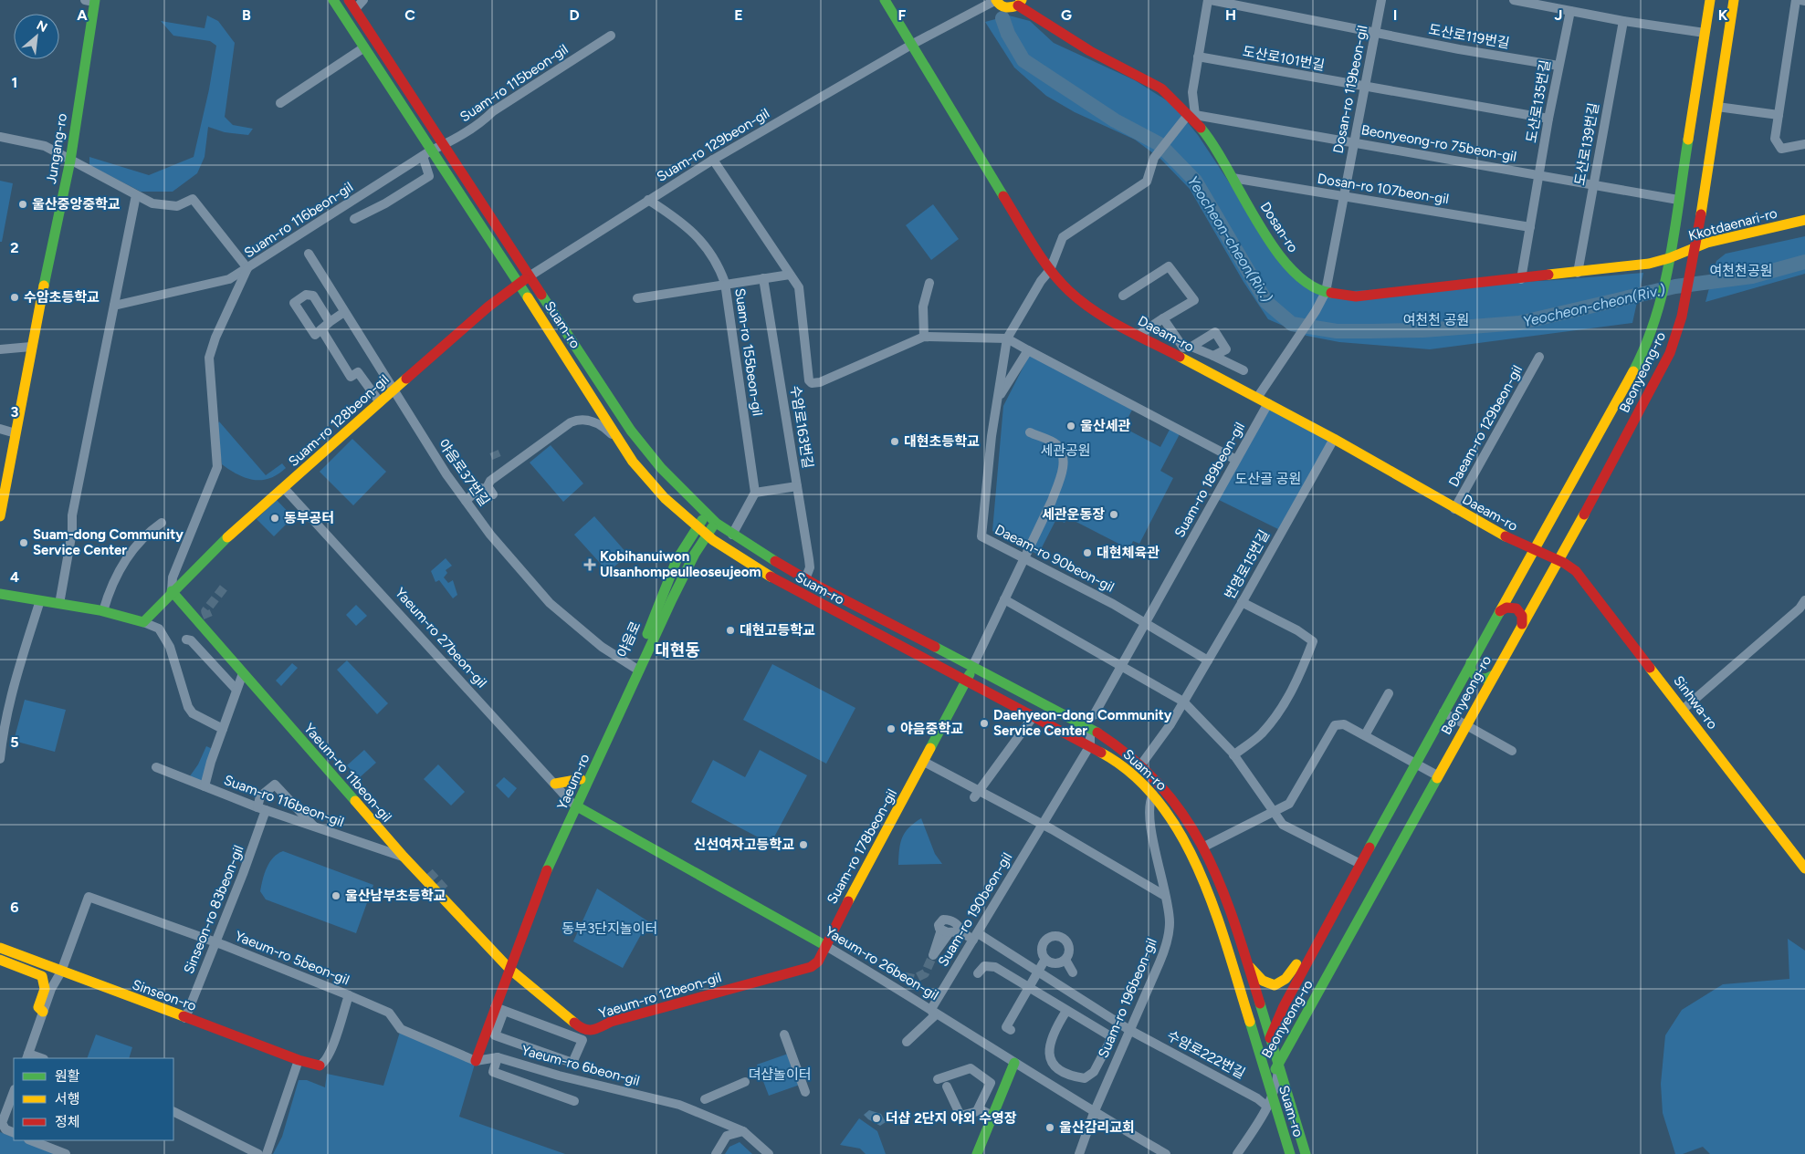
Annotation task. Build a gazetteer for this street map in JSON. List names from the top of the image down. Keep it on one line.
{"streets":{"main road":["Jungang-ro","Kkotdaenari-ro","Dosan-ro","Suam-ro","Daeam-ro","Beonyeong-ro","Suam-ro 128beon-gil","야음로","Sinhwa-ro","Yaeum-ro 11beon-gil","Yaeum-ro","Suam-ro 178beon-gil","Yaeum-ro 26beon-gil","Sinseon-ro","Yaeum-ro 12beon-gil"],"street":["도산로119번길","도산로101번길","Suam-ro 115beon-gil","Dosan-ro 119beon-gil","도산로135번길","Beonyeong-ro 75beon-gil","도산로139번길","Suam-ro 129beon-gil","Dosan-ro 107beon-gil","Suam-ro 116beon-gil","Suam-ro 155beon-gil","Daeam-ro 129beon-gil","수암로163번길","야음로37번길","Suam-ro 189beon-gil","Daeam-ro 90beon-gil","번영로15번길","Yaeum-ro 27beon-gil","Sinseon-ro 83beon-gil","Suam-ro 190beon-gil","Yaeum-ro 5beon-gil","Suam-ro 196beon-gil","수암로222번길","Yaeum-ro 6beon-gil"]},"crossings":[["도산로119번길","Dosan-ro 119beon-gil"],["도산로119번길","도산로135번길"],["도산로101번길","Dosan-ro 119beon-gil"],["Suam-ro 115beon-gil","Suam-ro 116beon-gil"],["Suam-ro 115beon-gil","Suam-ro"],["Dosan-ro 119beon-gil","Beonyeong-ro 75beon-gil"],["Dosan-ro 119beon-gil","Dosan-ro 107beon-gil"],["Dosan-ro 119beon-gil","Dosan-ro"],["Dosan-ro 119beon-gil","Daeam-ro"],["도산로135번길","Beonyeong-ro 75beon-gil"],["도산로135번길","Dosan-ro 107beon-gil"],["도산로135번길","Dosan-ro"],["Beonyeong-ro 75beon-gil","도산로139번길"],["Beonyeong-ro 75beon-gil","Dosan-ro"],["Beonyeong-ro 75beon-gil","Beonyeong-ro"],["Beonyeong-ro 75beon-gil","Daeam-ro 90beon-gil"],["도산로139번길","Dosan-ro"],["Suam-ro 129beon-gil","Suam-ro"],["Suam-ro 129beon-gil","Daeam-ro"],["Suam-ro 129beon-gil","Suam-ro 155beon-gil"],["Suam-ro 129beon-gil","Suam-ro 128beon-gil"],["Dosan-ro 107beon-gil","Dosan-ro"],["Suam-ro 116beon-gil","Suam-ro"],["Suam-ro 116beon-gil","Suam-ro 128beon-gil"],["Suam-ro 116beon-gil","Yaeum-ro 11beon-gil"],["Suam-ro 116beon-gil","Sinseon-ro 83beon-gil"],["Kkotdaenari-ro","Dosan-ro"],["Kkotdaenari-ro","Beonyeong-ro"],["Dosan-ro","Beonyeong-ro"],["Dosan-ro","Daeam-ro 90beon-gil"],["Suam-ro","Beonyeong-ro"],["Suam-ro","Suam-ro 128beon-gil"],["Suam-ro","수암로163번길"],["Suam-ro","번영로15번길"],["Suam-ro","야음로"],["Suam-ro","Yaeum-ro"],["Suam-ro","Suam-ro 178beon-gil"],["Suam-ro","Suam-ro 190beon-gil"],["Suam-ro","Suam-ro 196beon-gil"],["Daeam-ro","Beonyeong-ro"],["Daeam-ro","Daeam-ro 129beon-gil"],["Daeam-ro","Suam-ro 189beon-gil"],["Daeam-ro","Daeam-ro 90beon-gil"],["Daeam-ro","번영로15번길"],["Daeam-ro","Sinhwa-ro"],["Beonyeong-ro","Sinhwa-ro"],["Suam-ro 128beon-gil","야음로37번길"],["Suam-ro 128beon-gil","Yaeum-ro 27beon-gil"],["Suam-ro 128beon-gil","Yaeum-ro 11beon-gil"],["야음로37번길","야음로"],["야음로37번길","Yaeum-ro"],["Suam-ro 189beon-gil","Daeam-ro 90beon-gil"],["Daeam-ro 90beon-gil","번영로15번길"],["Yaeum-ro 27beon-gil","야음로"],["Yaeum-ro 27beon-gil","Yaeum-ro"],["Yaeum-ro 27beon-gil","Yaeum-ro 26beon-gil"],["야음로","Yaeum-ro"],["야음로","Yaeum-ro 26beon-gil"],["Yaeum-ro 11beon-gil","Yaeum-ro"],["Yaeum-ro 11beon-gil","Yaeum-ro 12beon-gil"],["Yaeum-ro","Yaeum-ro 5beon-gil"],["Yaeum-ro","Yaeum-ro 26beon-gil"],["Yaeum-ro","Yaeum-ro 12beon-gil"],["Yaeum-ro","Yaeum-ro 6beon-gil"],["Suam-ro 178beon-gil","Yaeum-ro 26beon-gil"],["Suam-ro 178beon-gil","Yaeum-ro 12beon-gil"],["Sinseon-ro 83beon-gil","Yaeum-ro 5beon-gil"],["Sinseon-ro 83beon-gil","Sinseon-ro"],["Suam-ro 190beon-gil","Yaeum-ro 26beon-gil"],["Suam-ro 190beon-gil","수암로222번길"],["Yaeum-ro 5beon-gil","Sinseon-ro"],["Yaeum-ro 5beon-gil","Yaeum-ro 6beon-gil"],["Yaeum-ro 26beon-gil","Yaeum-ro 12beon-gil"],["Yaeum-ro 26beon-gil","Suam-ro 196beon-gil"],["Suam-ro 196beon-gil","수암로222번길"]],"districts":["대현동"],"water":["Yeocheon-cheon(Riv.)"],"parks":["여천천공원","여천천 공원","세관공원","도산골 공원","동부3단지놀이터","뎌샵놀이터"],"places":{"other":["울산중앙중학교","수암초등학교","울산세관","대현초등학교","세관운동장","동부공터","Suam-dong Community Service Center","대현체육관","대현고등학교","Daehyeon-dong Community Service Center","야음중학교","신선여자고등학교","울산남부초등학교","더샵 2단지 야외 수영장","울산감리교회"],"health":["Kobihanuiwon Ulsanhompeulleoseujeom"]},"legend":["원활","서행","정체"],"north":"top right","grid":{"columns":["A","B","C","D","E","F","G","H","I","J","K"],"rows":["1","2","3","4","5","6"]}}
